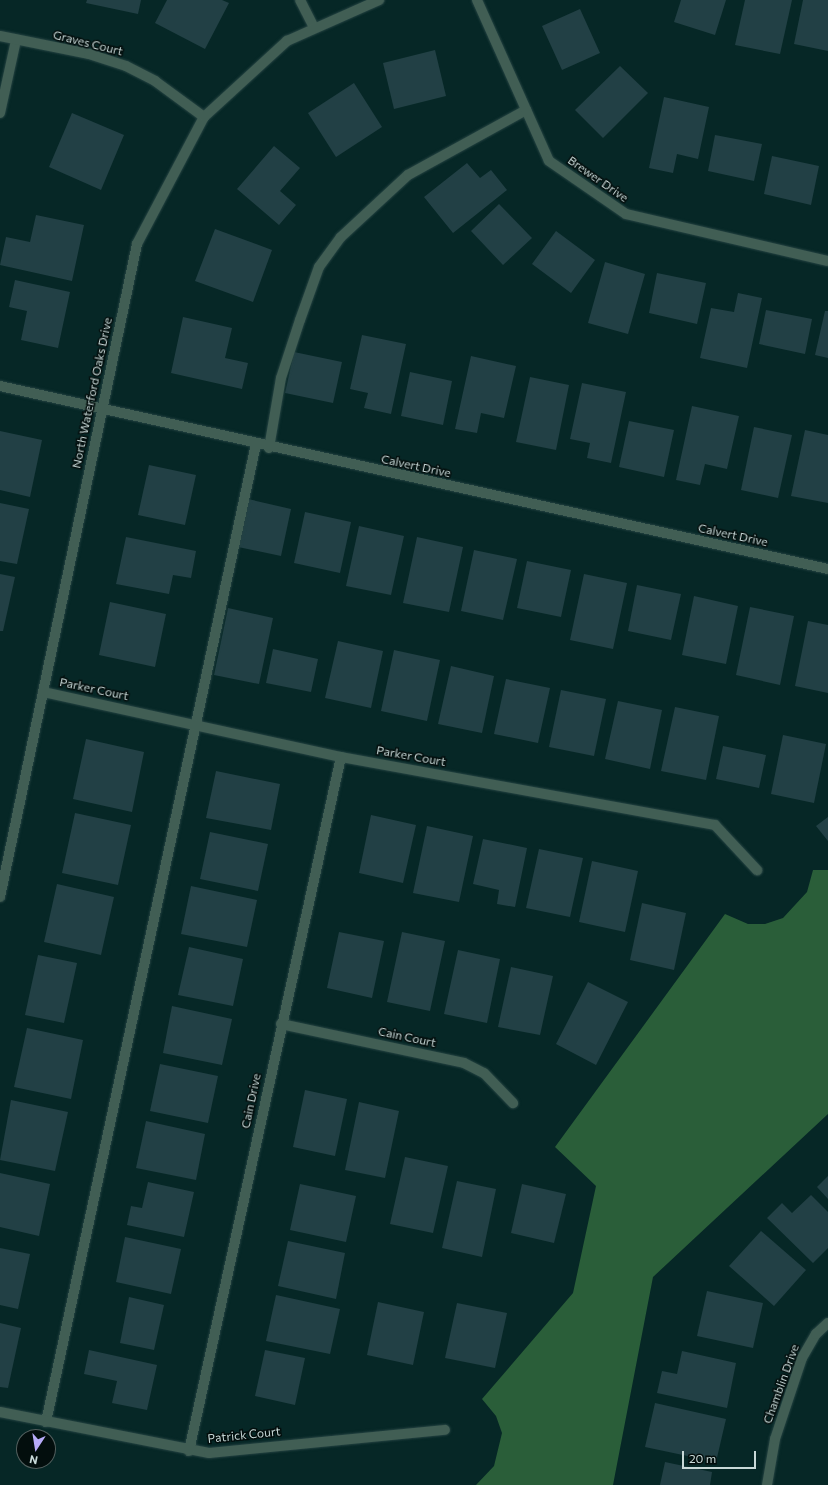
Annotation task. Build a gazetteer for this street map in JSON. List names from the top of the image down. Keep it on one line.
{"streets":{"street":["Graves Court","Brewer Drive","North Waterford Oaks Drive","Calvert Drive","Parker Court","Cain Court","Cain Drive","Chamblin Drive","Patrick Court"]},"crossings":[["Graves Court","North Waterford Oaks Drive"],["North Waterford Oaks Drive","Calvert Drive"],["North Waterford Oaks Drive","Parker Court"],["Parker Court","Cain Drive"],["Cain Court","Cain Drive"],["Cain Drive","Patrick Court"]],"scale_bar":"20 m","north":"bottom"}
